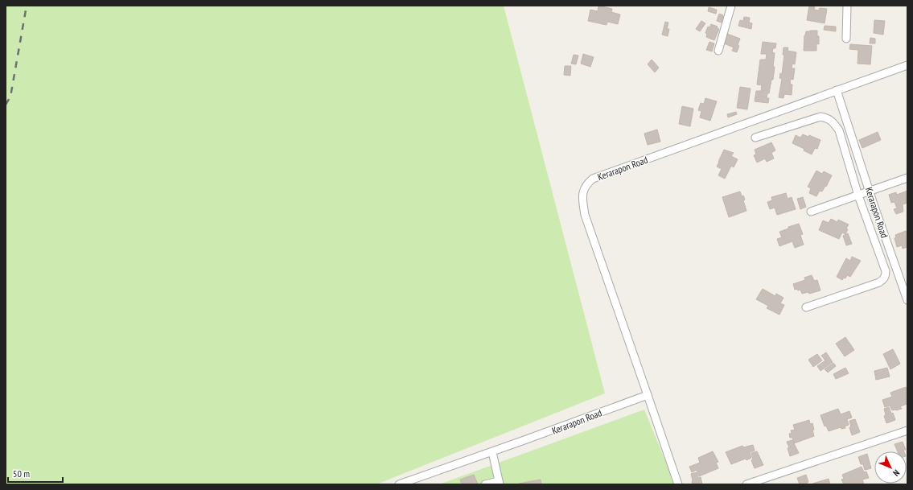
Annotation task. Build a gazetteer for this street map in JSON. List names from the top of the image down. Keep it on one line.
{"streets":{"street":["Kerarapon Road"]},"scale_bar":"50 m","north":"bottom right"}
